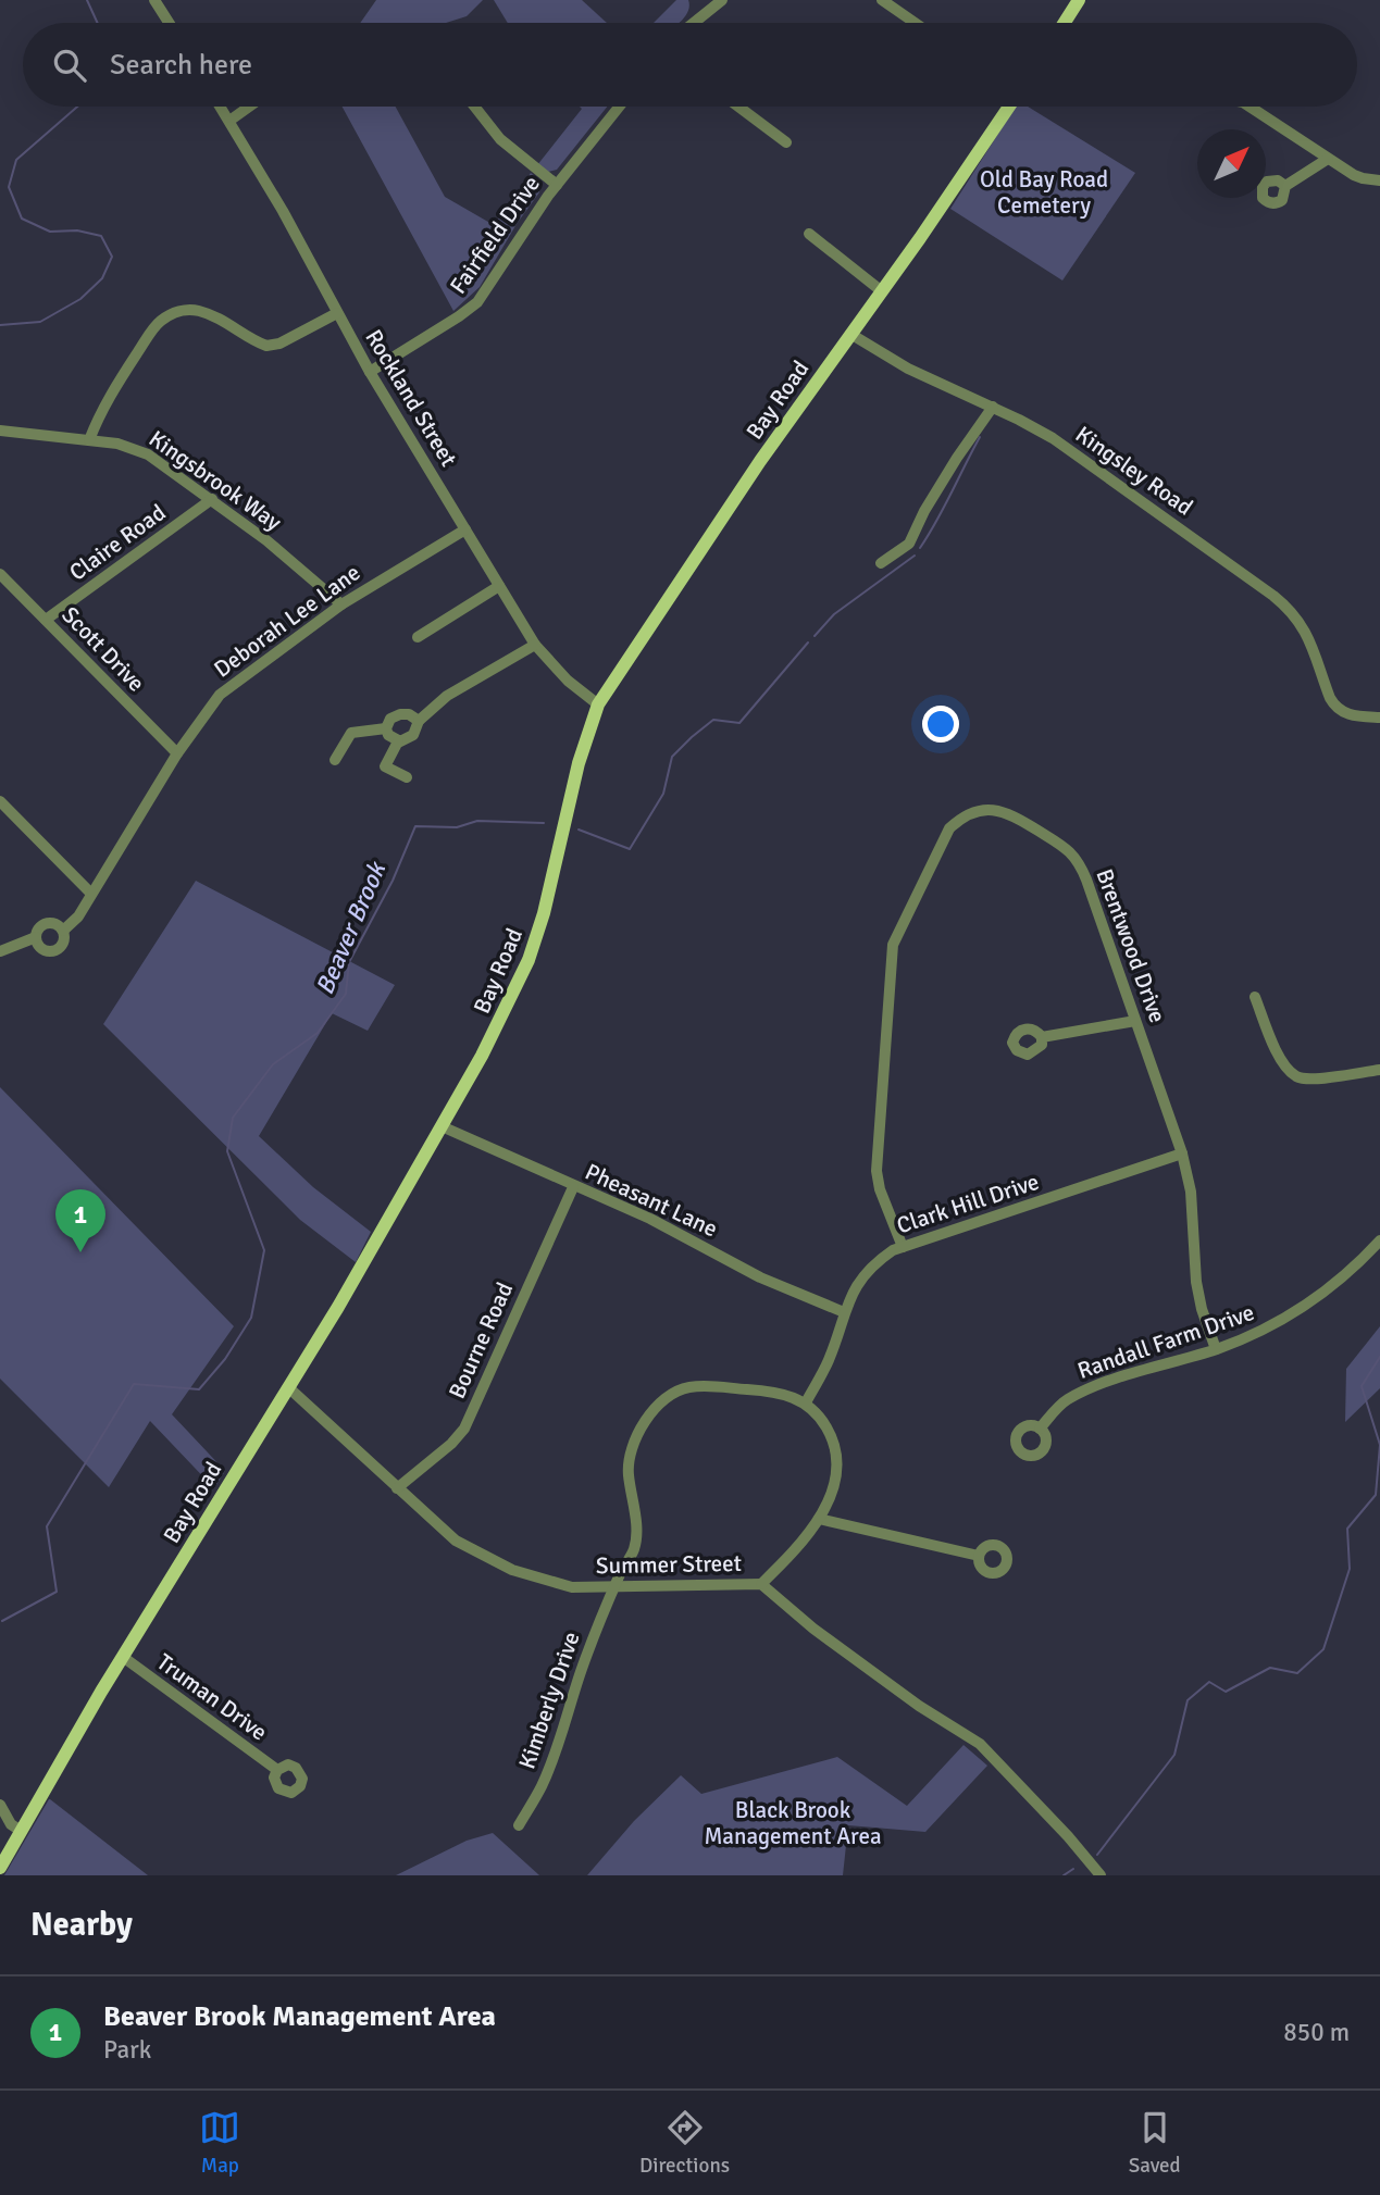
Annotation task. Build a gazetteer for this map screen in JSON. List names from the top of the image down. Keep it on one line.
{"streets":{"main road":["Bay Road"],"street":["Fairfield Drive","Rockland Street","Kingsley Road","Kingsbrook Way","Claire Road","Deborah Lee Lane","Scott Drive","Brentwood Drive","Pheasant Lane","Clark Hill Drive","Bourne Road","Randall Farm Drive","Summer Street","Truman Drive","Kimberly Drive"]},"crossings":[["Fairfield Drive","Rockland Street"],["Rockland Street","Bay Road"],["Rockland Street","Deborah Lee Lane"],["Bay Road","Kingsley Road"],["Bay Road","Pheasant Lane"],["Bay Road","Summer Street"],["Bay Road","Truman Drive"],["Kingsbrook Way","Claire Road"],["Kingsbrook Way","Deborah Lee Lane"],["Claire Road","Scott Drive"],["Deborah Lee Lane","Scott Drive"],["Brentwood Drive","Clark Hill Drive"],["Brentwood Drive","Randall Farm Drive"],["Pheasant Lane","Clark Hill Drive"],["Pheasant Lane","Bourne Road"],["Clark Hill Drive","Kimberly Drive"],["Bourne Road","Summer Street"],["Summer Street","Kimberly Drive"]],"water":["Beaver Brook"],"parks":["Old Bay Road Cemetery","Black Brook Management Area"],"north":"top right","page":{"search":"Search here","pins":"1","heading":"Nearby","list":[{"mark":"1","name":"Beaver Brook Management Area","note":"Park","value":"850 m"}],"nav":["Map","Directions","Saved"]}}
